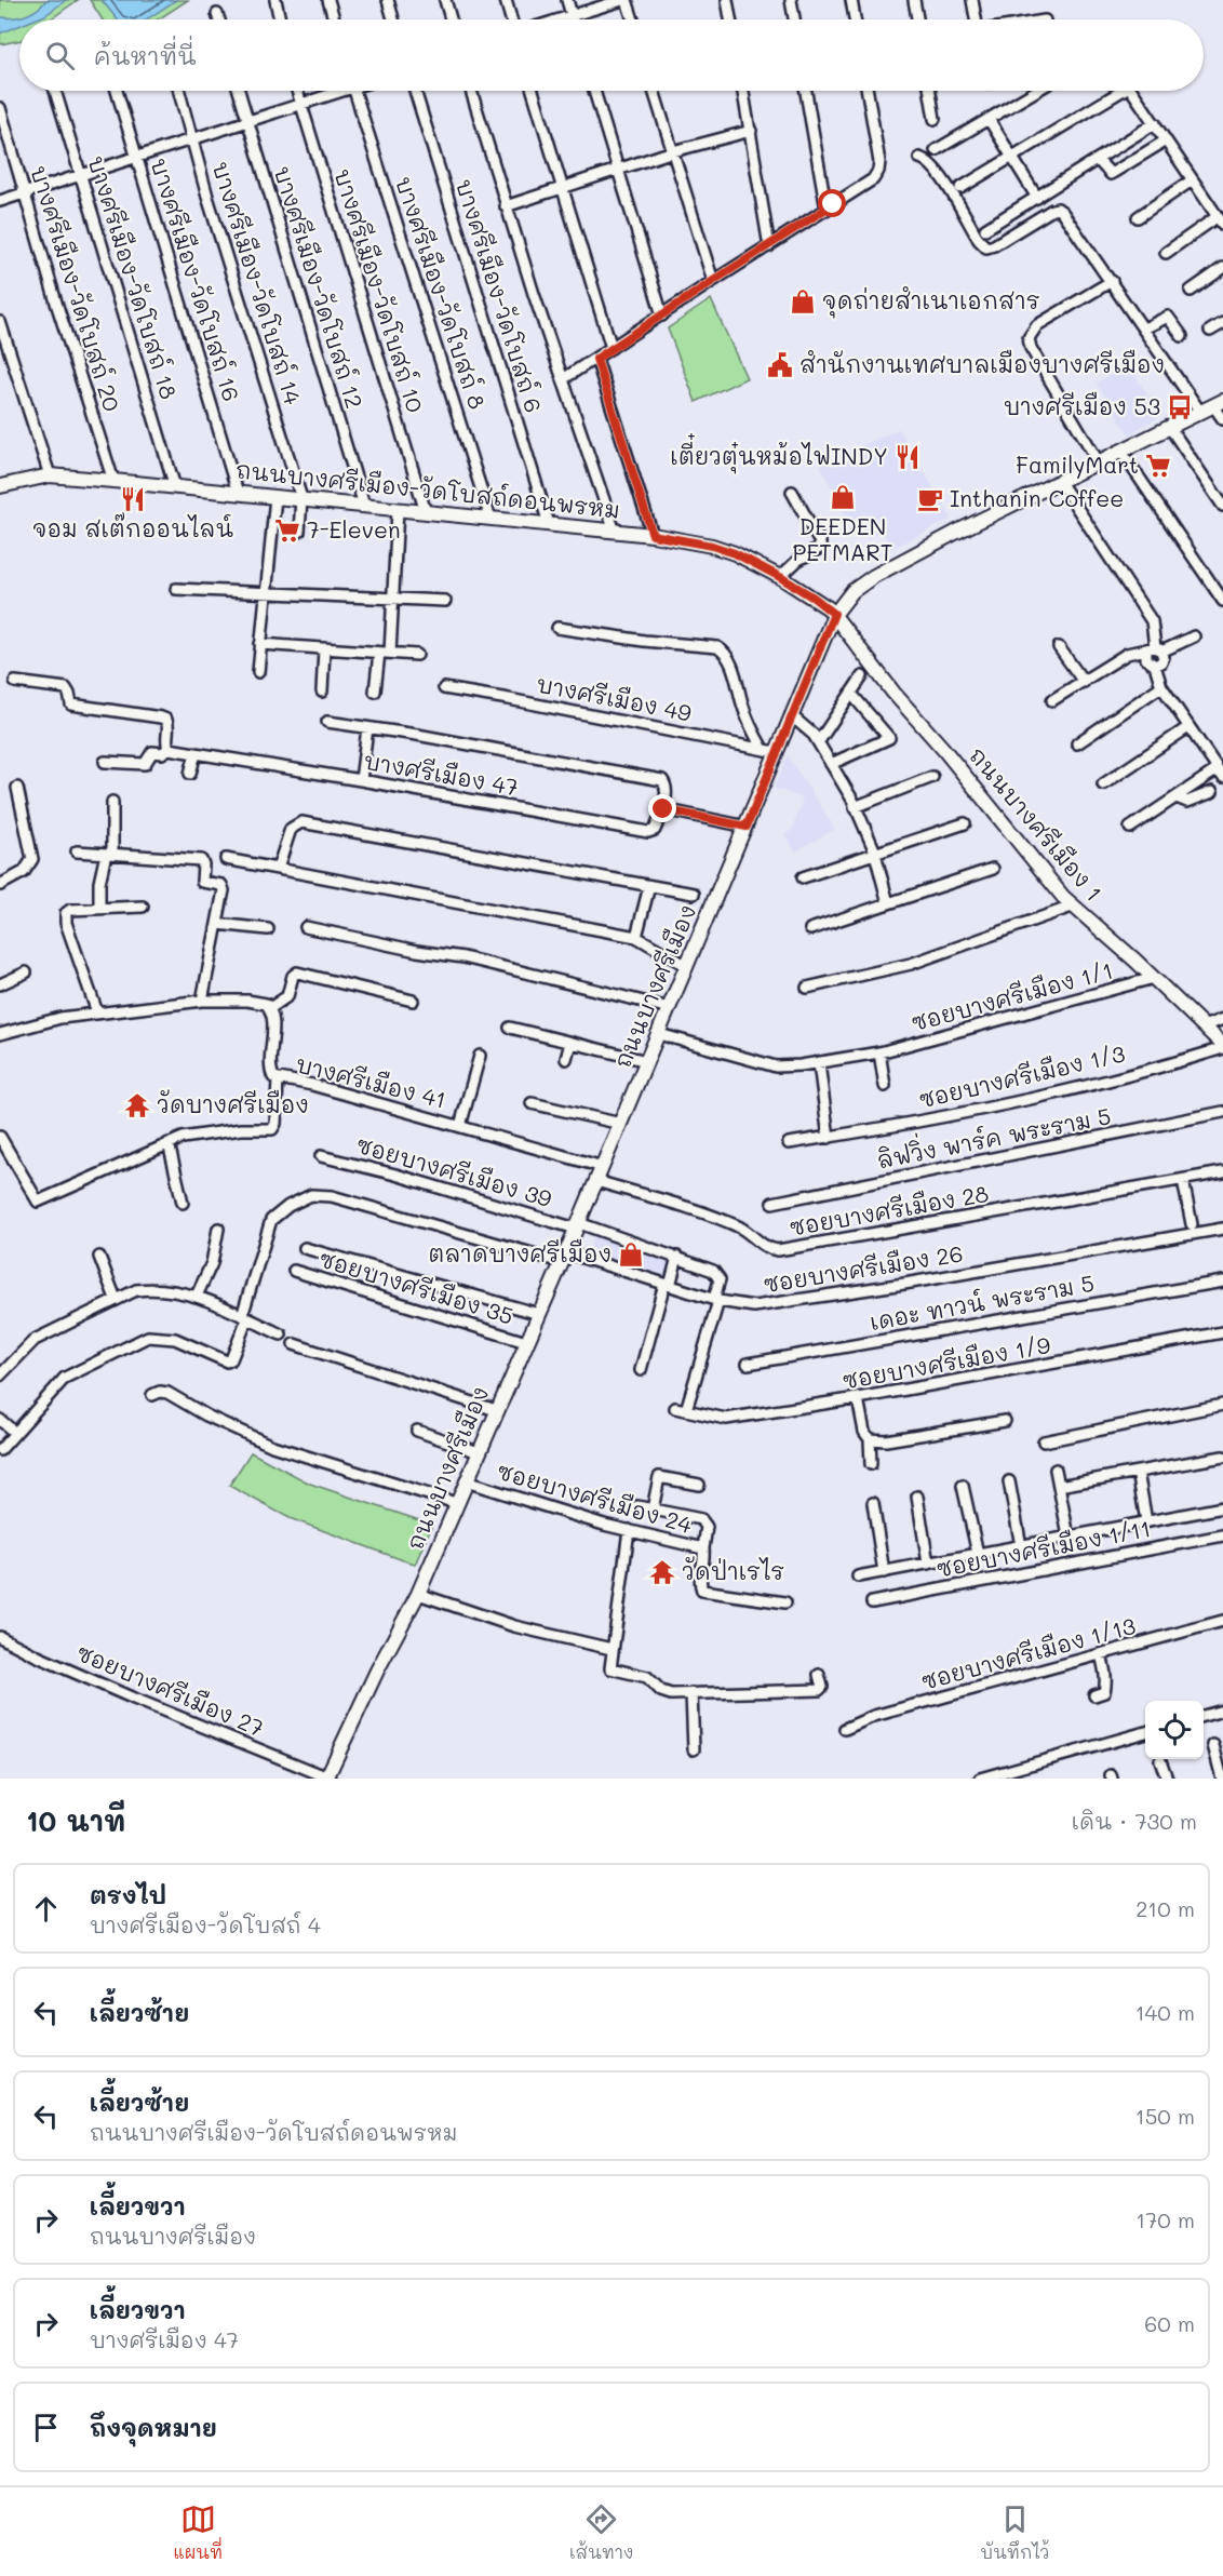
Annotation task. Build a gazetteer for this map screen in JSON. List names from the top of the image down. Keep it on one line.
{"streets":{"street":["บางศรีเมือง-วัดโบสถ์ 18","บางศรีเมือง-วัดโบสถ์ 16","บางศรีเมือง-วัดโบสถ์ 14","บางศรีเมือง-วัดโบสถ์ 12","บางศรีเมือง-วัดโบสถ์ 20","บางศรีเมือง-วัดโบสถ์ 10","บางศรีเมือง-วัดโบสถ์ 8","บางศรีเมือง-วัดโบสถ์ 6","ถนนบางศรีเมือง-วัดโบสถ์ดอนพรหม","บางศรีเมือง 49","บางศรีเมือง 47","ถนนบางศรีเมือง 1","ถนนบางศรีเมือง","ซอยบางศรีเมือง 1/1","ซอยบางศรีเมือง 1/3","บางศรีเมือง 41","ลิฟวิ่ง พาร์ค พระราม 5","ซอยบางศรีเมือง 39","ซอยบางศรีเมือง 28","ซอยบางศรีเมือง 26","ซอยบางศรีเมือง 35","เดอะ ทาวน์ พระราม 5","ซอยบางศรีเมือง 1/9","ซอยบางศรีเมือง 24","ซอยบางศรีเมือง 1/11","ซอยบางศรีเมือง 1/13","ซอยบางศรีเมือง 27"]},"crossings":[["บางศรีเมือง-วัดโบสถ์ 18","ถนนบางศรีเมือง-วัดโบสถ์ดอนพรหม"],["บางศรีเมือง-วัดโบสถ์ 16","ถนนบางศรีเมือง-วัดโบสถ์ดอนพรหม"],["บางศรีเมือง-วัดโบสถ์ 14","ถนนบางศรีเมือง-วัดโบสถ์ดอนพรหม"],["บางศรีเมือง-วัดโบสถ์ 12","ถนนบางศรีเมือง-วัดโบสถ์ดอนพรหม"],["บางศรีเมือง-วัดโบสถ์ 20","ถนนบางศรีเมือง-วัดโบสถ์ดอนพรหม"],["บางศรีเมือง-วัดโบสถ์ 10","ถนนบางศรีเมือง-วัดโบสถ์ดอนพรหม"],["บางศรีเมือง-วัดโบสถ์ 8","ถนนบางศรีเมือง-วัดโบสถ์ดอนพรหม"],["บางศรีเมือง-วัดโบสถ์ 6","ถนนบางศรีเมือง-วัดโบสถ์ดอนพรหม"],["ถนนบางศรีเมือง-วัดโบสถ์ดอนพรหม","ถนนบางศรีเมือง 1"],["ถนนบางศรีเมือง-วัดโบสถ์ดอนพรหม","ถนนบางศรีเมือง"],["บางศรีเมือง 49","ถนนบางศรีเมือง"],["ถนนบางศรีเมือง 1","ถนนบางศรีเมือง"],["ถนนบางศรีเมือง 1","ซอยบางศรีเมือง 1/1"],["ถนนบางศรีเมือง 1","ซอยบางศรีเมือง 1/3"],["ถนนบางศรีเมือง","ซอยบางศรีเมือง 1/1"],["ถนนบางศรีเมือง","บางศรีเมือง 41"],["ถนนบางศรีเมือง","ซอยบางศรีเมือง 39"],["ถนนบางศรีเมือง","ซอยบางศรีเมือง 28"],["ถนนบางศรีเมือง","ซอยบางศรีเมือง 26"],["ถนนบางศรีเมือง","ซอยบางศรีเมือง 35"],["ถนนบางศรีเมือง","ซอยบางศรีเมือง 24"],["ถนนบางศรีเมือง","ซอยบางศรีเมือง 27"],["ซอยบางศรีเมือง 39","ซอยบางศรีเมือง 26"],["ซอยบางศรีเมือง 39","ซอยบางศรีเมือง 1/9"],["ซอยบางศรีเมือง 26","ซอยบางศรีเมือง 1/9"]],"places":{"shop":["จุดถ่ายสำเนาเอกสาร","DEEDEN PETMART","ตลาดบางศรีเมือง"],"public building":["สำนักงานเทศบาลเมืองบางศรีเมือง"],"bus stop":["บางศรีเมือง 53"],"restaurant":["เตี๋ยวตุ๋นหม้อไฟINDY","จอม สเต๊กออนไลน์"],"supermarket":["FamilyMart","7-Eleven"],"cafe":["Inthanin Coffee"],"temple":["วัดบางศรีเมือง","วัดป่าเรไร"]},"page":{"search":"ค้นหาที่นี่","heading":["10 นาที","เดิน · 730 m"],"list":[["ตรงไป","บางศรีเมือง-วัดโบสถ์ 4","210 m"],["เลี้ยวซ้าย","140 m"],["เลี้ยวซ้าย","ถนนบางศรีเมือง-วัดโบสถ์ดอนพรหม","150 m"],["เลี้ยวขวา","ถนนบางศรีเมือง","170 m"],["เลี้ยวขวา","บางศรีเมือง 47","60 m"],"ถึงจุดหมาย"],"nav":["แผนที่","เส้นทาง","บันทึกไว้"]}}
